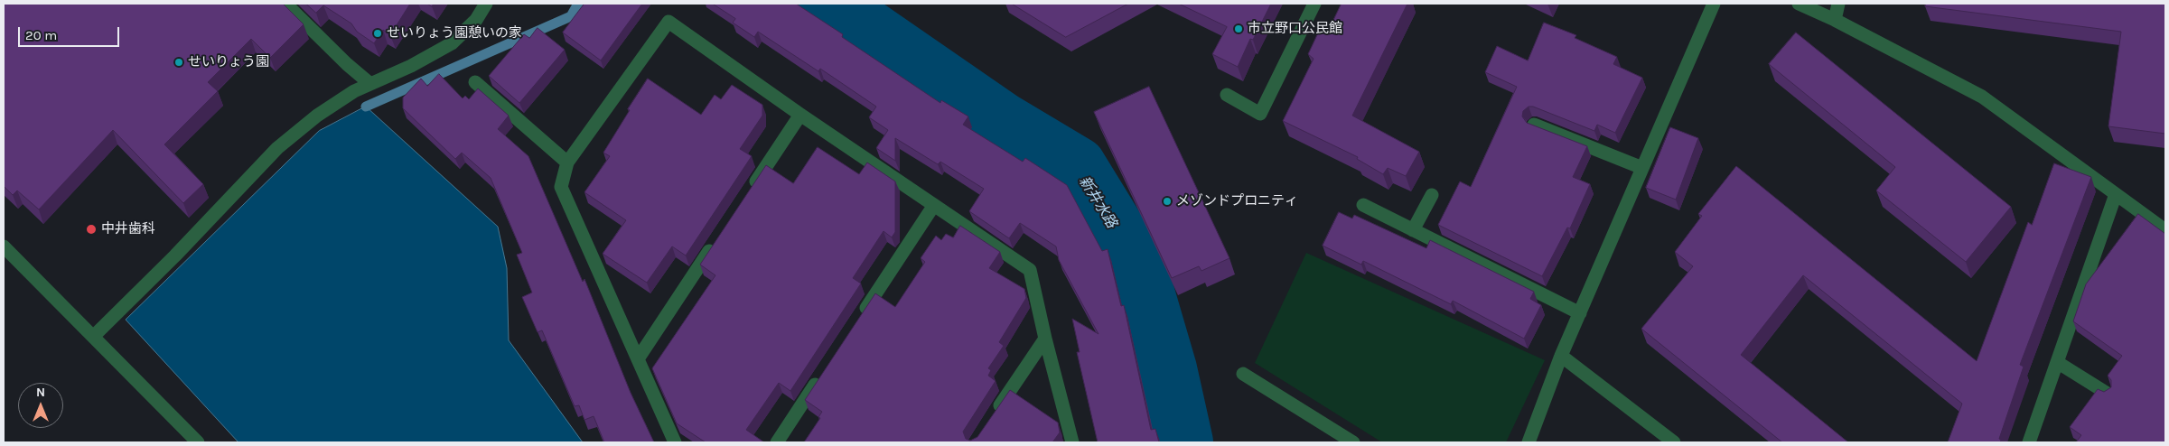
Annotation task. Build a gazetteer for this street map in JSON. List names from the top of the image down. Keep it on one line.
{"water":["新井水路"],"places":["市立野口公民館","せいりょう園憩いの家","せいりょう園","メゾンドプロニティ","中井歯科"],"scale_bar":"20 m","north":"top"}
